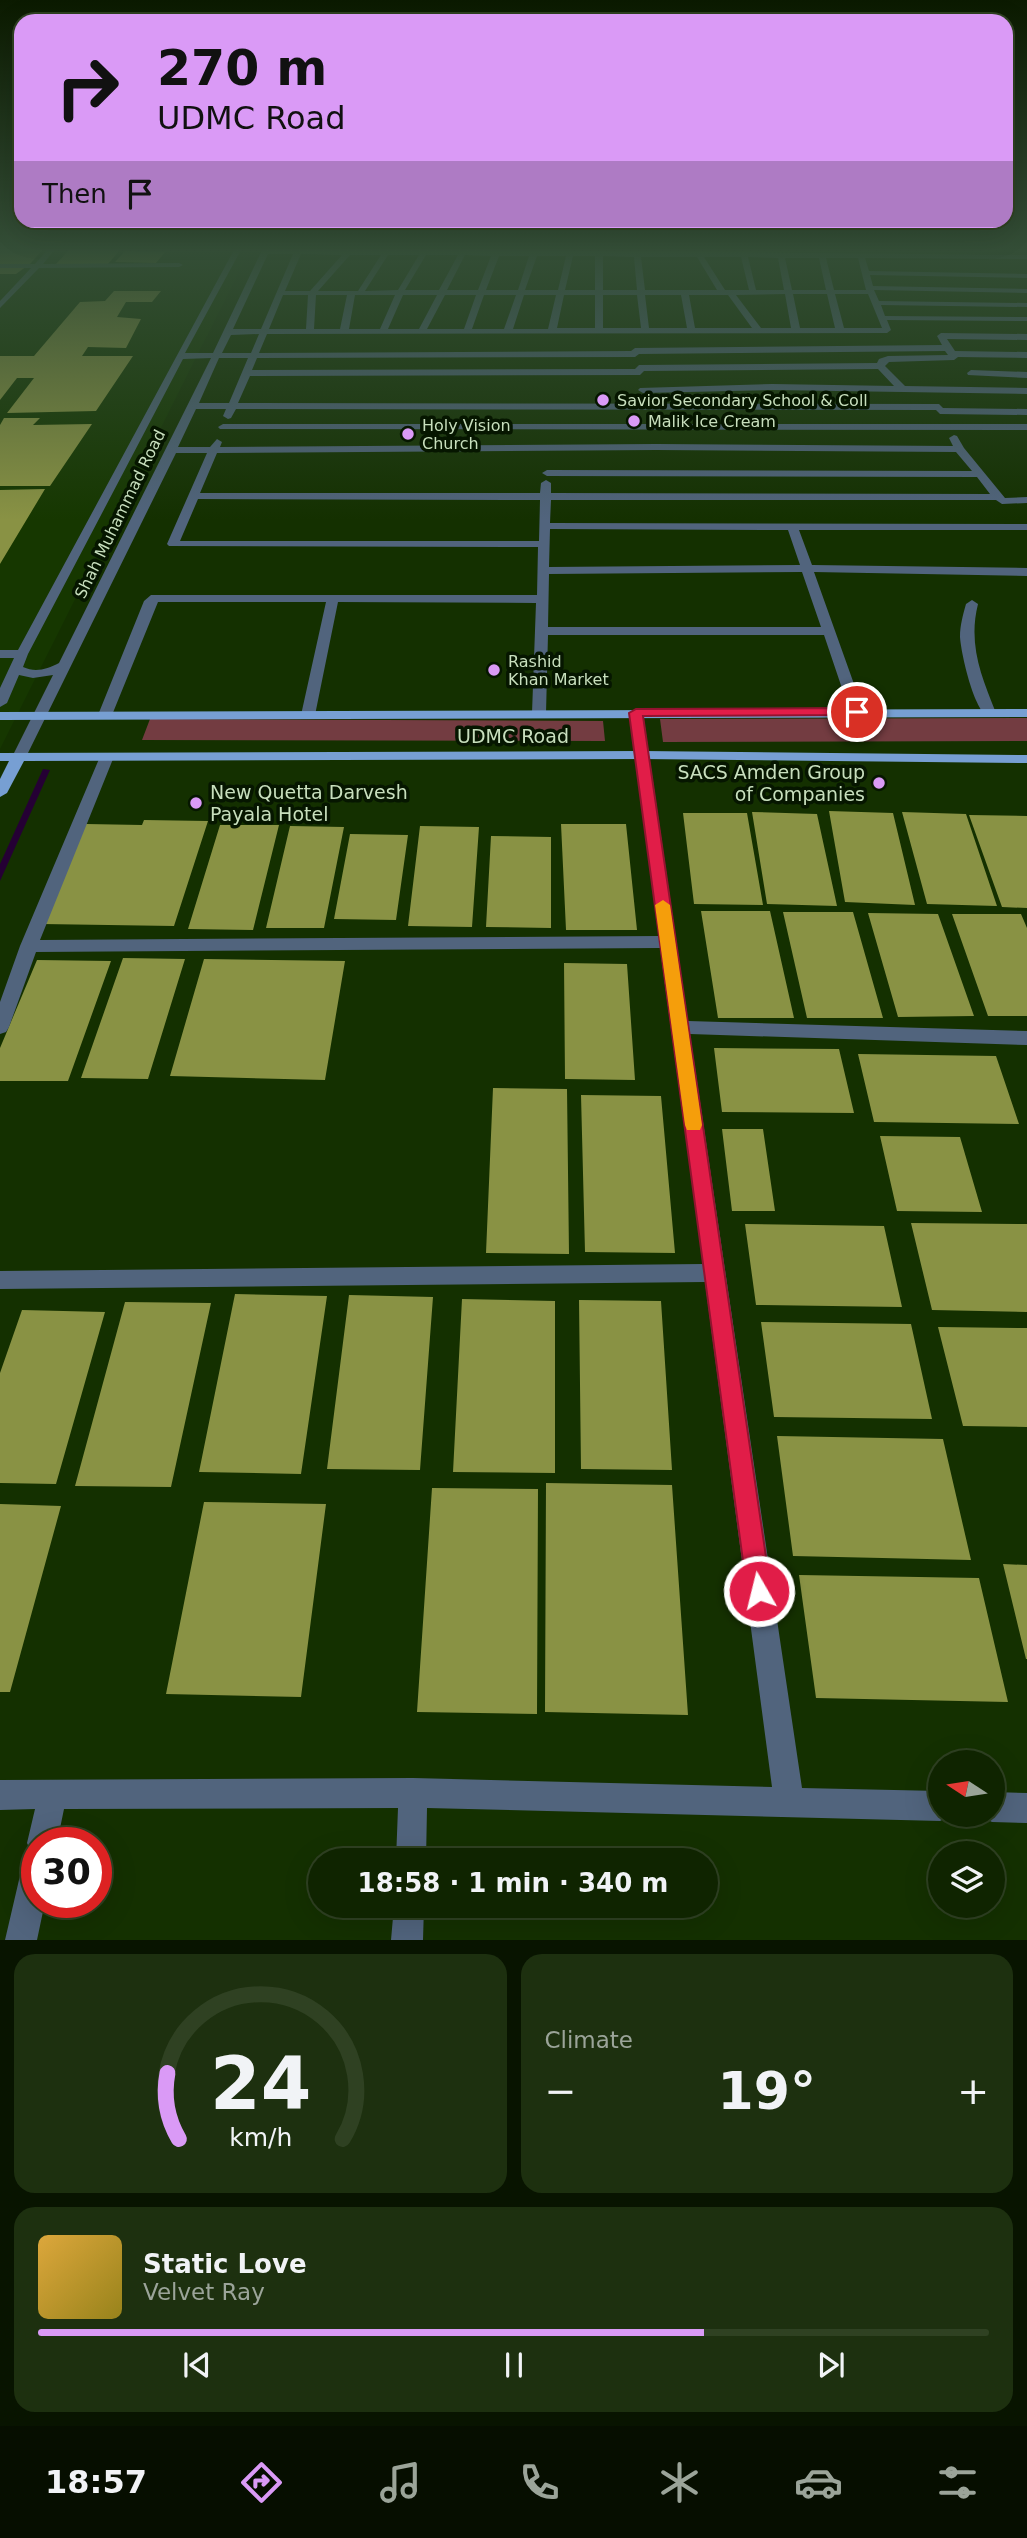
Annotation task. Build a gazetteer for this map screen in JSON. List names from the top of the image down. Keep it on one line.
{"streets":{"main road":["Shah Muhammad Road","UDMC Road"]},"crossings":[["Shah Muhammad Road","UDMC Road"]],"places":["Savior Secondary School & Coll","Malik Ice Cream","Holy Vision Church","Rashid Khan Market","SACS Amden Group of Companies","New Quetta Darvesh Payala Hotel"],"north":"left","page":{"turn":["270 m","UDMC Road"],"then":"Then","limit":"30","trip":"18:58 · 1 min · 340 m","tile":"Climate","heat":["−","19°","+"],"song":["Static Love","Velvet Ray"],"tabs":"18:57","gauge":["24","km/h"]}}
